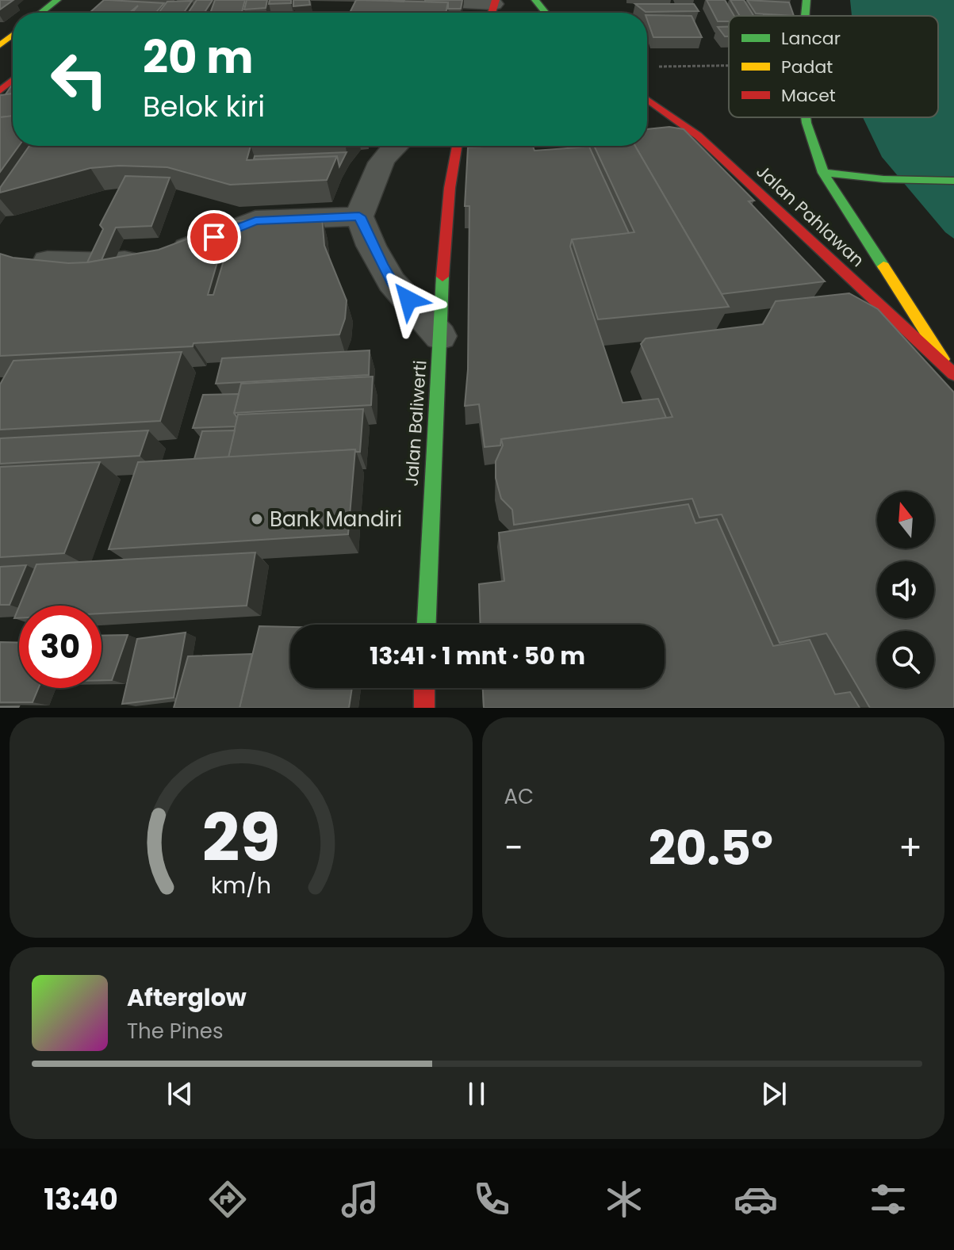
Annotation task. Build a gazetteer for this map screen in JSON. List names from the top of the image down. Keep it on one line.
{"streets":{"main road":["Jalan Pahlawan","Jalan Baliwerti"]},"places":["Bank Mandiri"],"legend":["Lancar","Padat","Macet"],"north":"top","page":{"turn":["20 m","Belok kiri"],"limit":"30","trip":"13:41 · 1 mnt · 50 m","tile":"AC","heat":["−","20.5°","+"],"song":["Afterglow","The Pines"],"tabs":"13:40","gauge":["29","km/h"]}}
